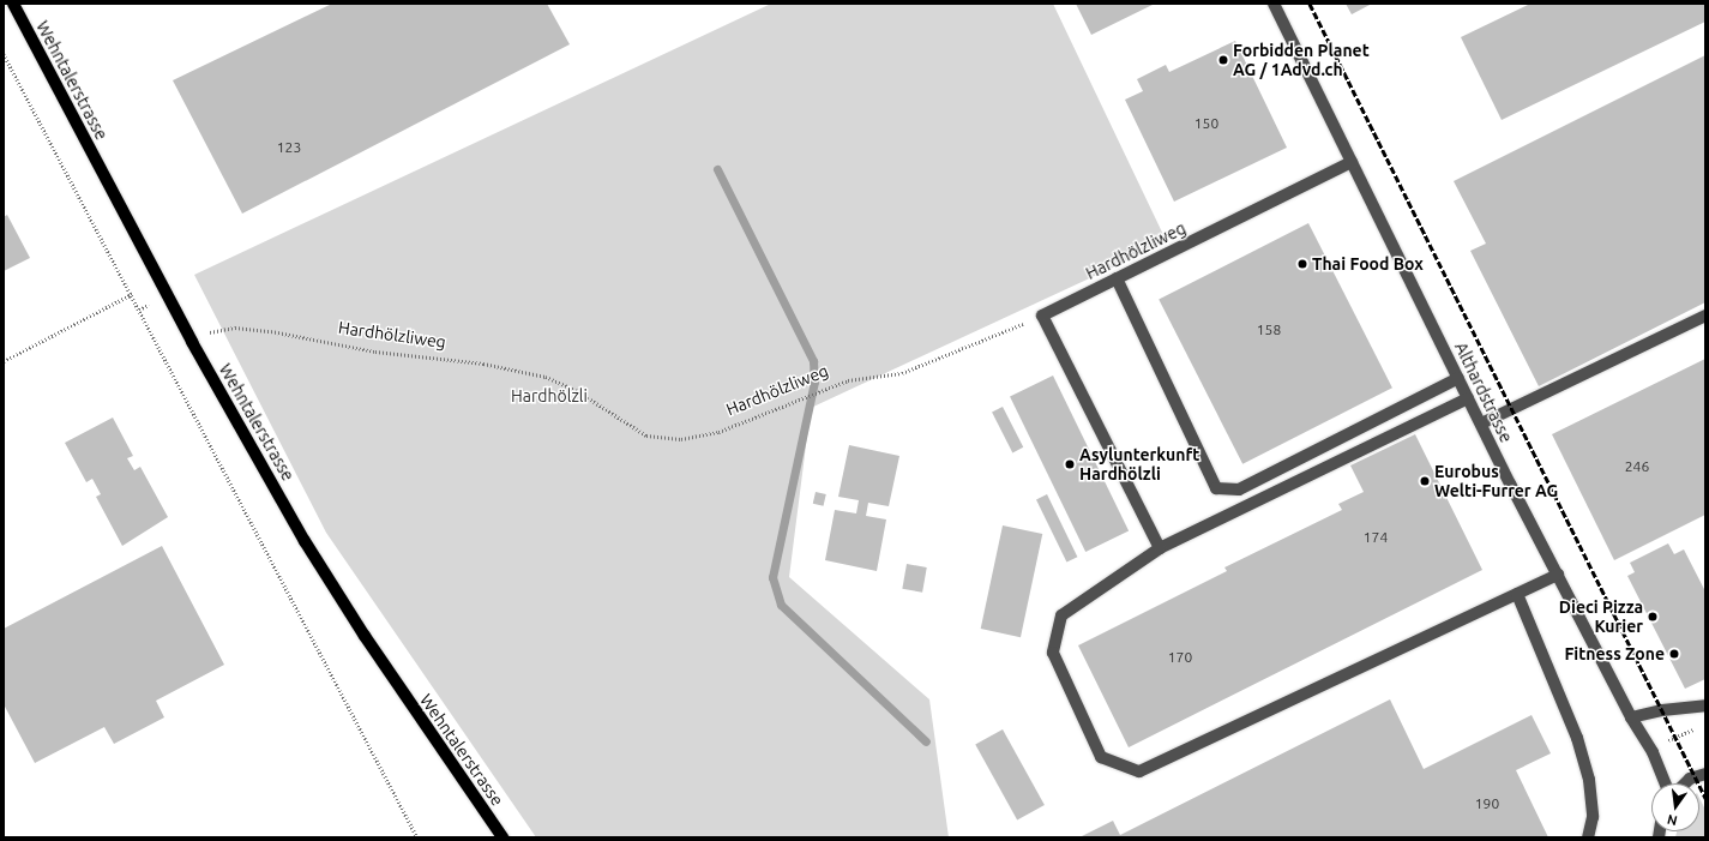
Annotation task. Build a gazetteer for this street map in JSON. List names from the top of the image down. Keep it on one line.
{"streets":{"main road":["Wehntalerstrasse"],"street":["Hardhölzliweg","Althardstrasse"]},"crossings":[["Wehntalerstrasse","Hardhölzliweg"],["Hardhölzliweg","Althardstrasse"]],"parks":["Hardhölzli"],"places":["Forbidden Planet AG / 1Advd.ch","Thai Food Box","Asylunterkunft Hardhölzli","Eurobus Welti-Furrer AG","Dieci Pizza Kurier","Fitness Zone"],"house_numbers":["150","123","158","246","174","170","190"],"north":"bottom"}
